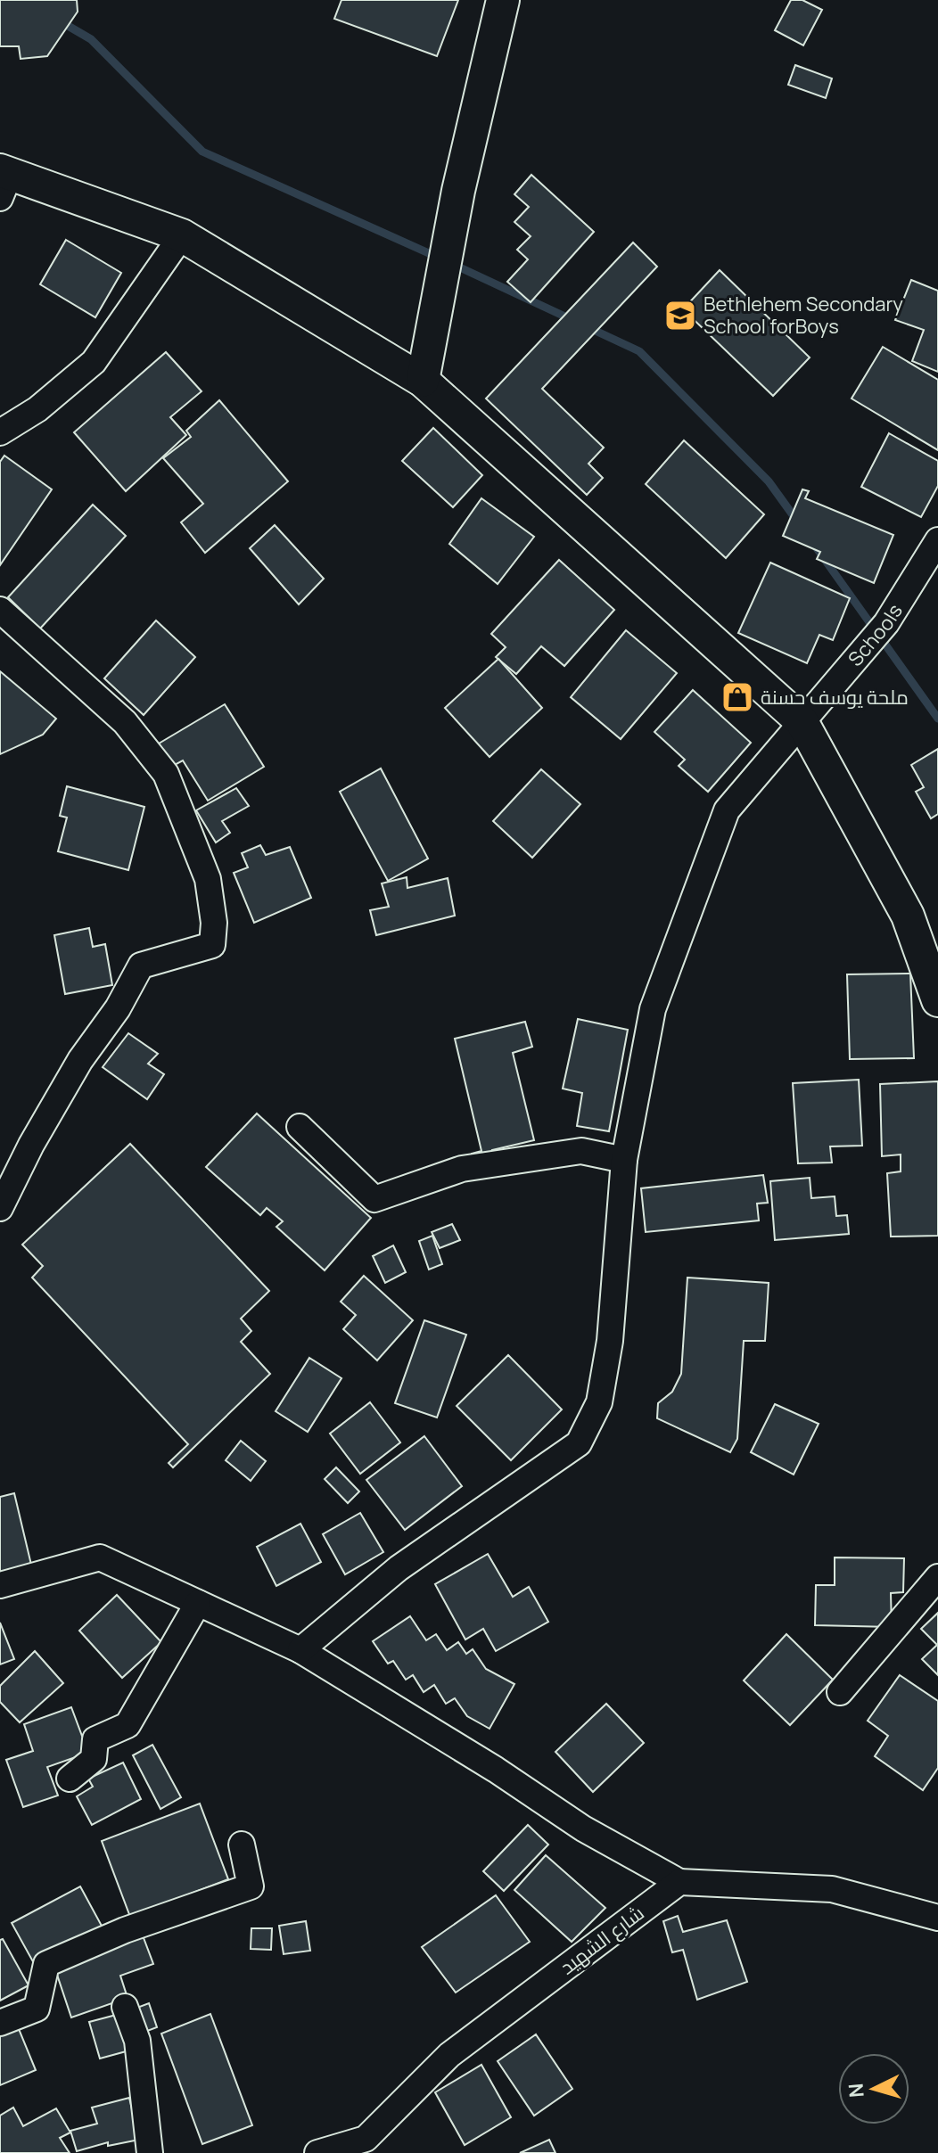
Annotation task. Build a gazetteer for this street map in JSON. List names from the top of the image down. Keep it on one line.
{"streets":{"street":["Schools","شارع الشهيد"]},"places":{"school or university":["Bethlehem Secondary School forBoys"],"shop":["ملحة يوسف حسنة"]},"north":"left"}
